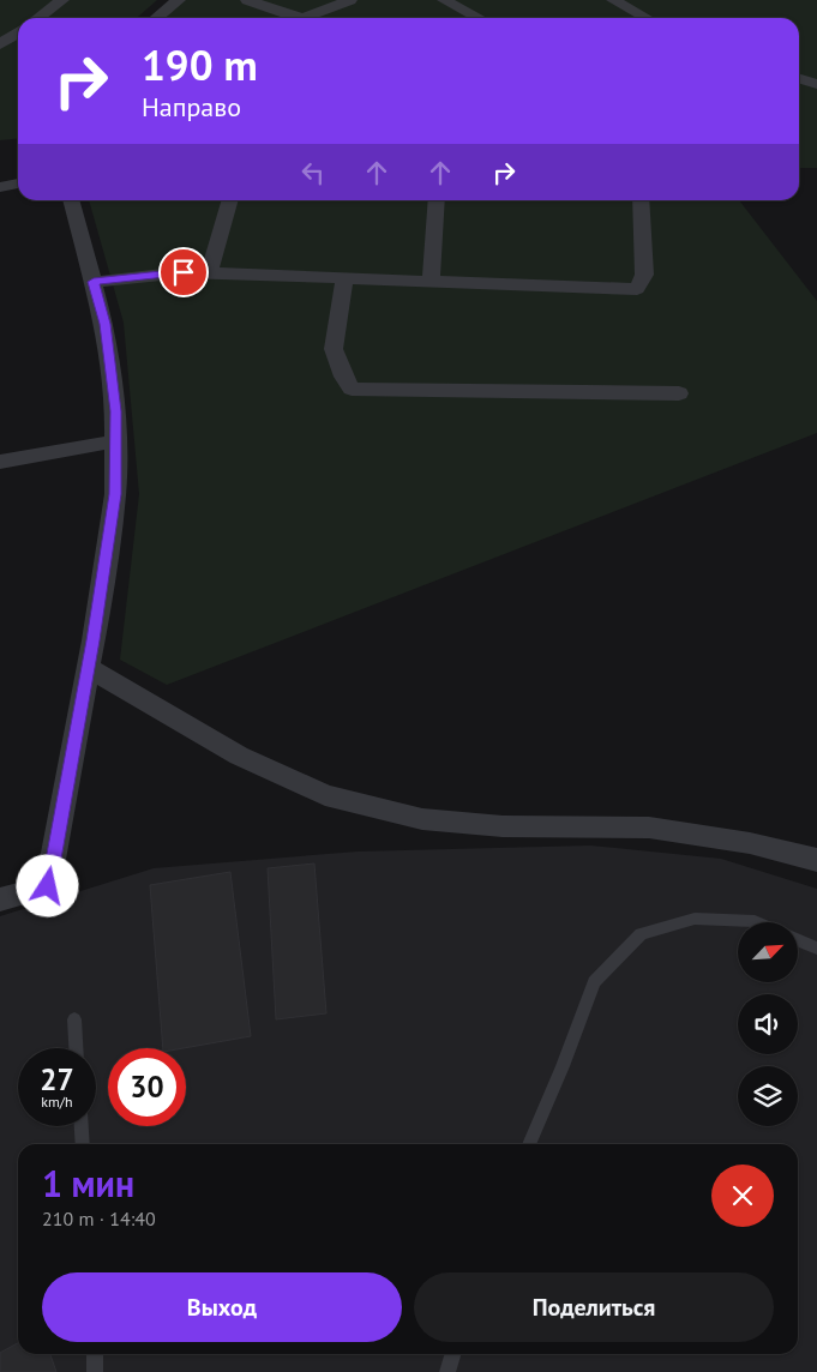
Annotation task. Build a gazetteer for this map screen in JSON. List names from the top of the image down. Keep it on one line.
{"north":"top right","page":{"turn":["190 m","Направо"],"speed":"27 km/h","limit":"30","heading":["1 мин","210 m · 14:40"],"buttons":["Выход","Поделиться"]}}
